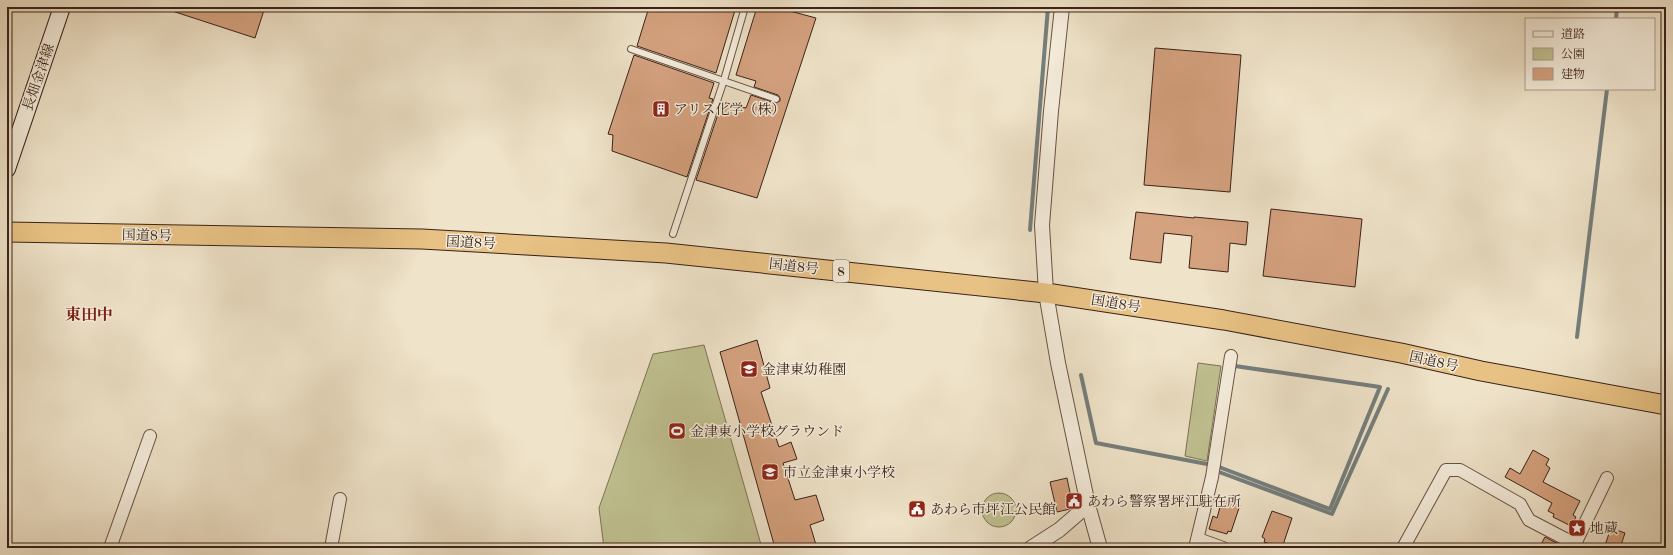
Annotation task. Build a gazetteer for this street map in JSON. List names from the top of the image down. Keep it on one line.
{"streets":{"highway":["国道8号","8"],"main road":["長畑金津線"]},"districts":["東田中"],"places":{"building":["アリス化学（株）"],"school or university":["金津東幼稚園","市立金津東小学校"],"sports":["金津東小学校グラウンド"],"public building":["あわら警察署坪江駐在所","あわら市坪江公民館"],"place":["地蔵"]},"legend":["道路","公園","建物"]}
